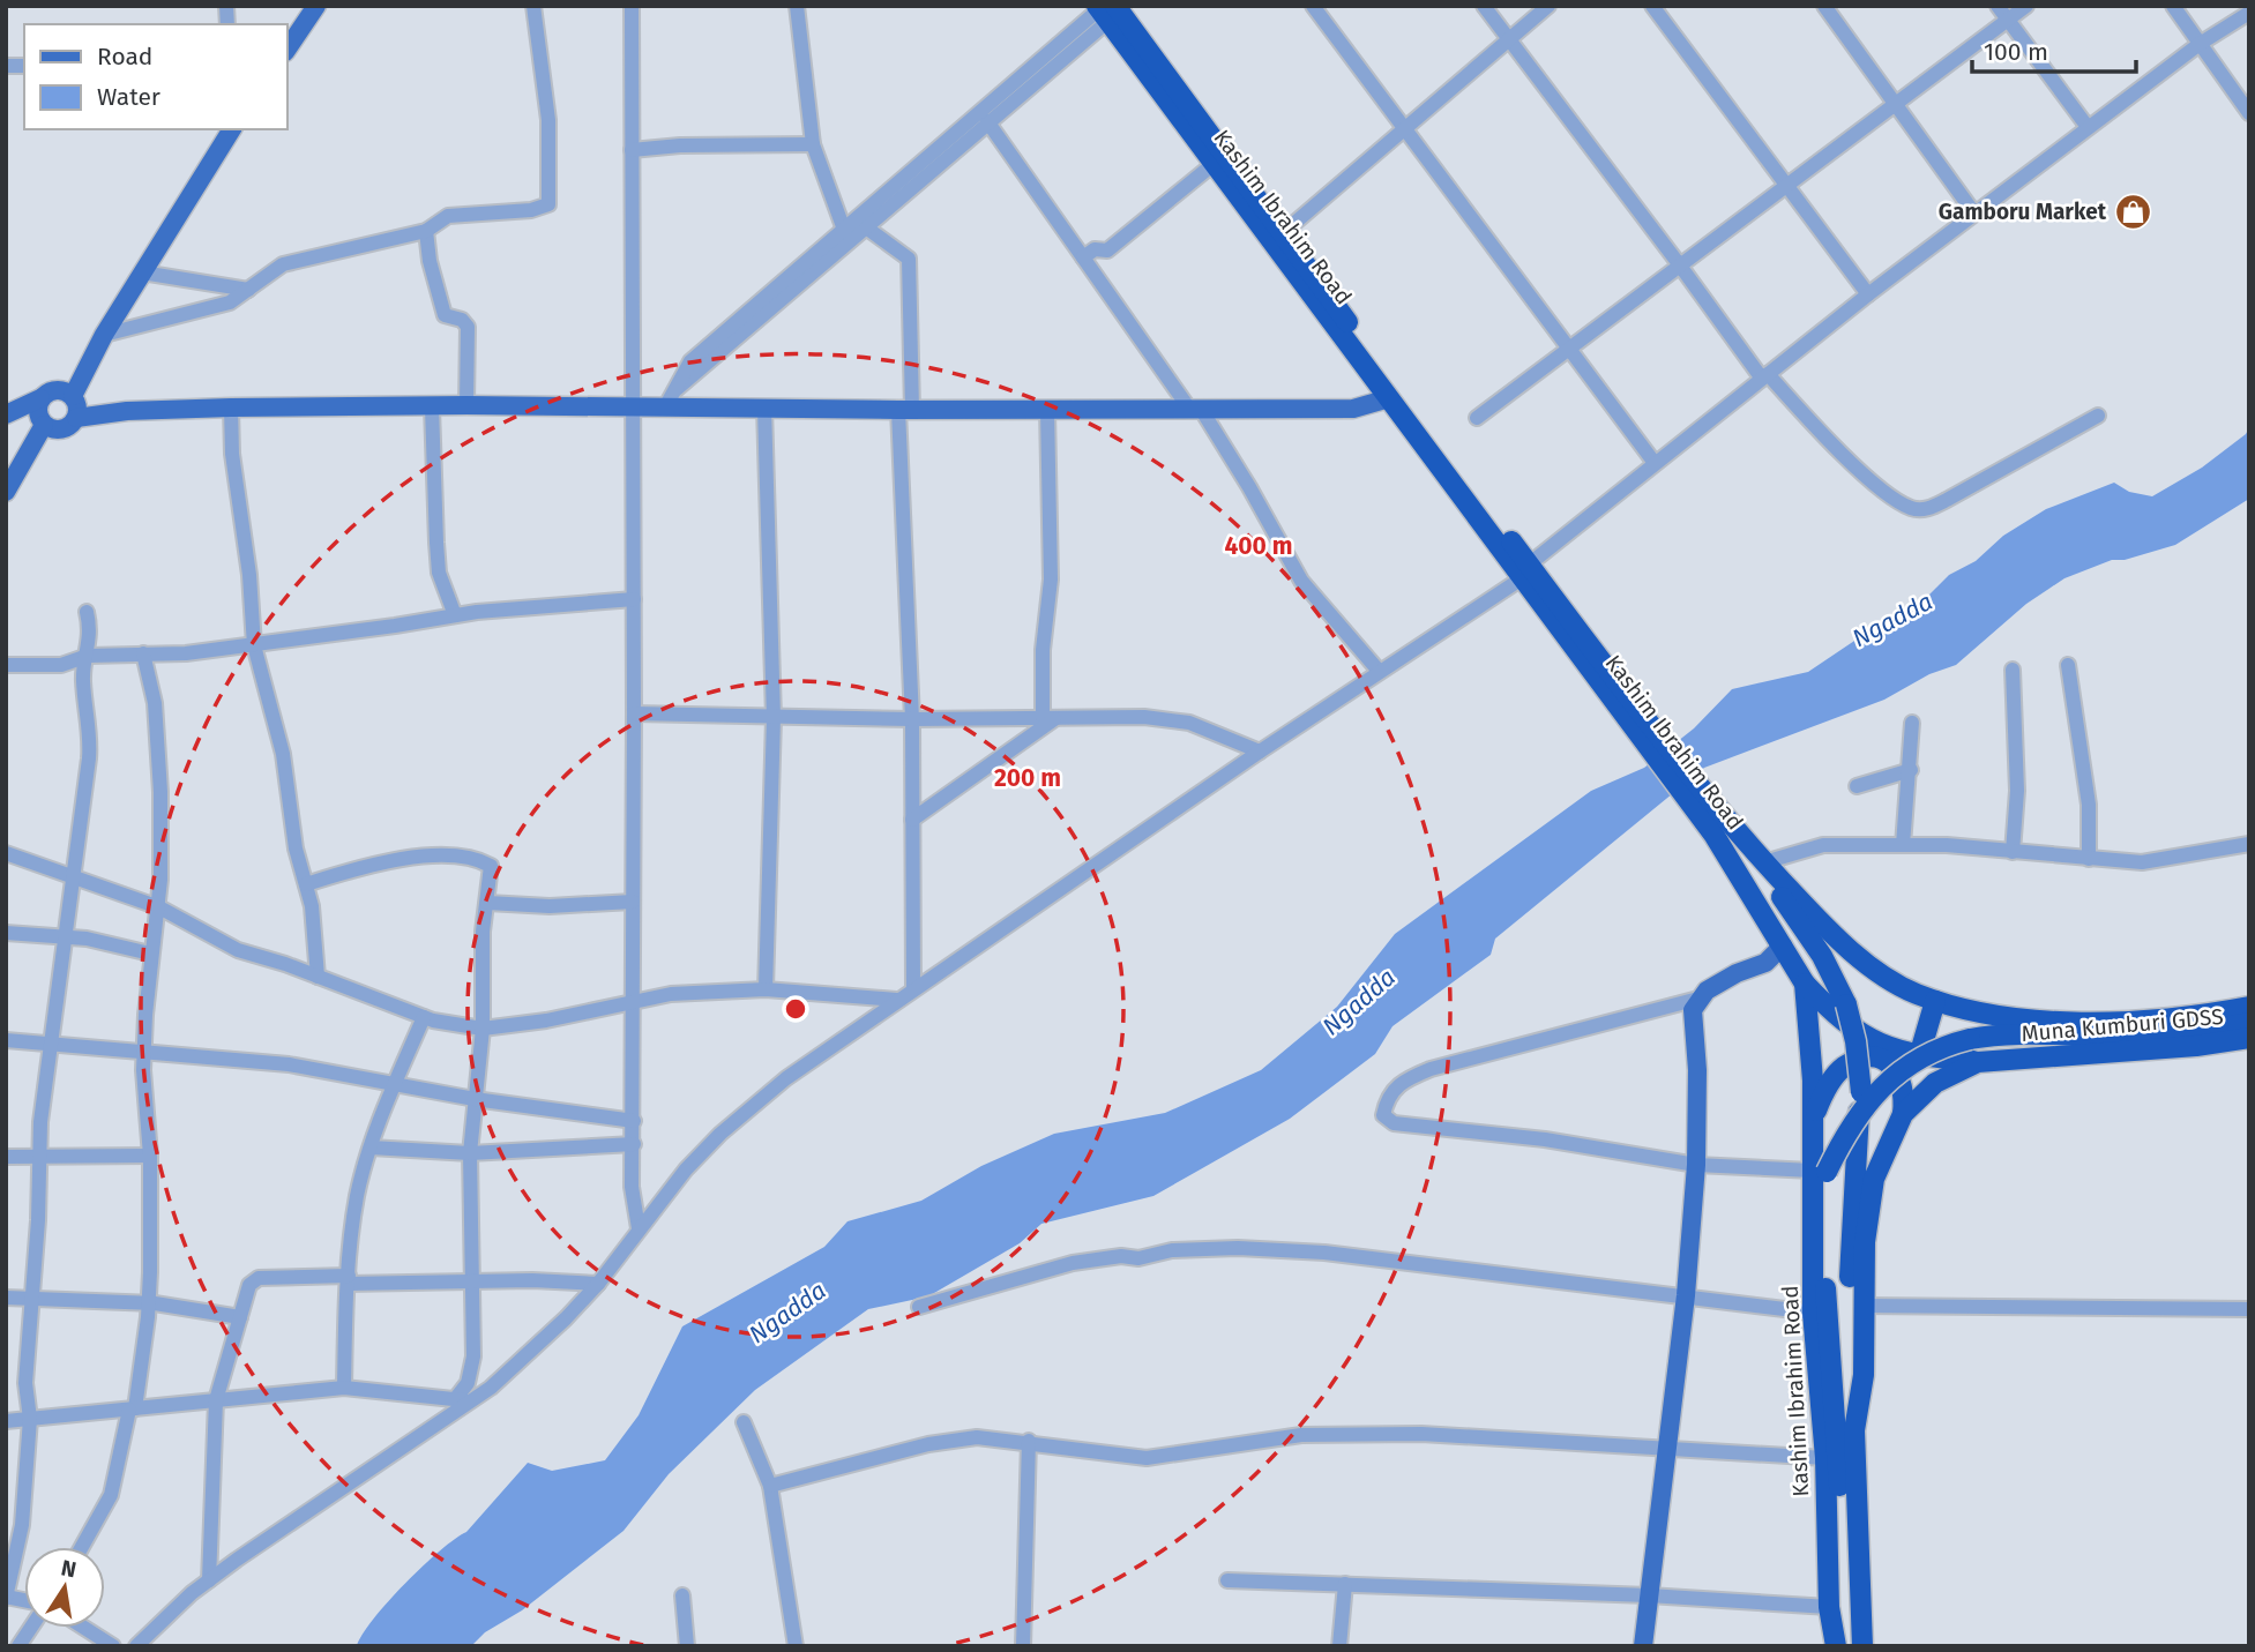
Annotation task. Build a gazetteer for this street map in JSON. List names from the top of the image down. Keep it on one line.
{"streets":{"highway":["Kashim Ibrahim Road","Muna Kumburi GDSS"]},"crossings":[["Kashim Ibrahim Road","Muna Kumburi GDSS"]],"water":["Ngadda"],"places":{"shop":["Gamboru Market"]},"legend":["Road","Water"],"scale_bar":"100 m","north":"top","rings":["400 m","200 m"]}
